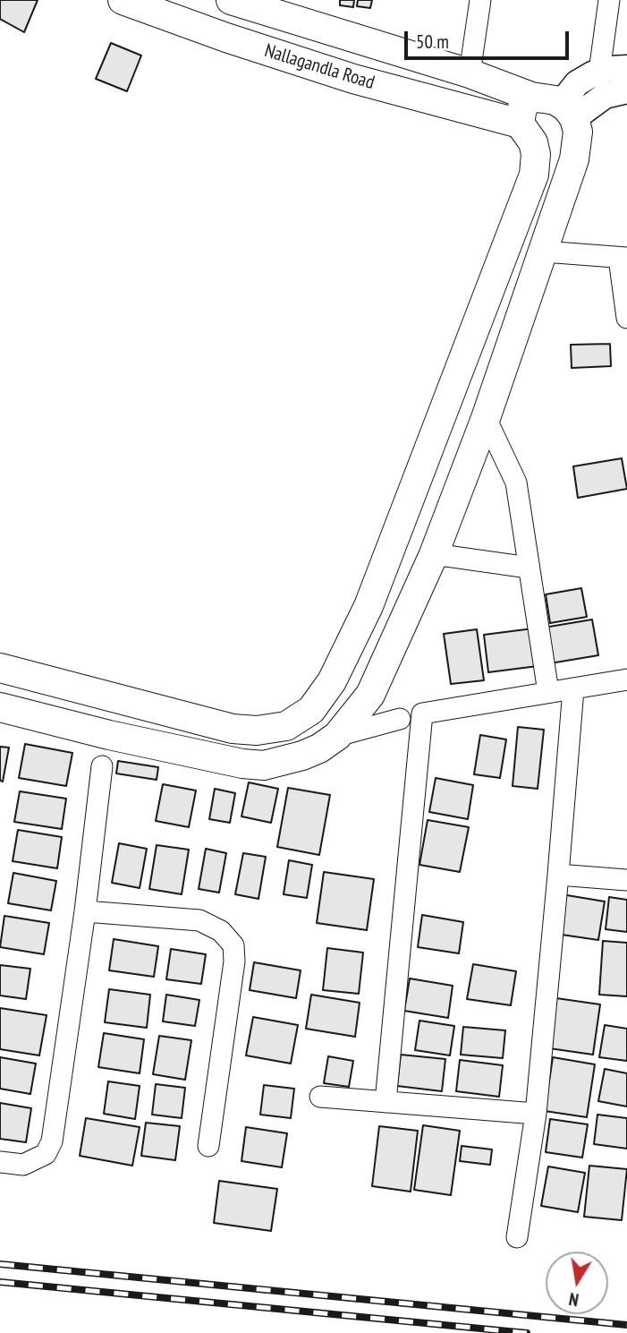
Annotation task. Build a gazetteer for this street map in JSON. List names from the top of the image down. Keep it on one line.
{"streets":{"main road":["Nallagandla Road"]},"scale_bar":"50 m","north":"bottom"}
